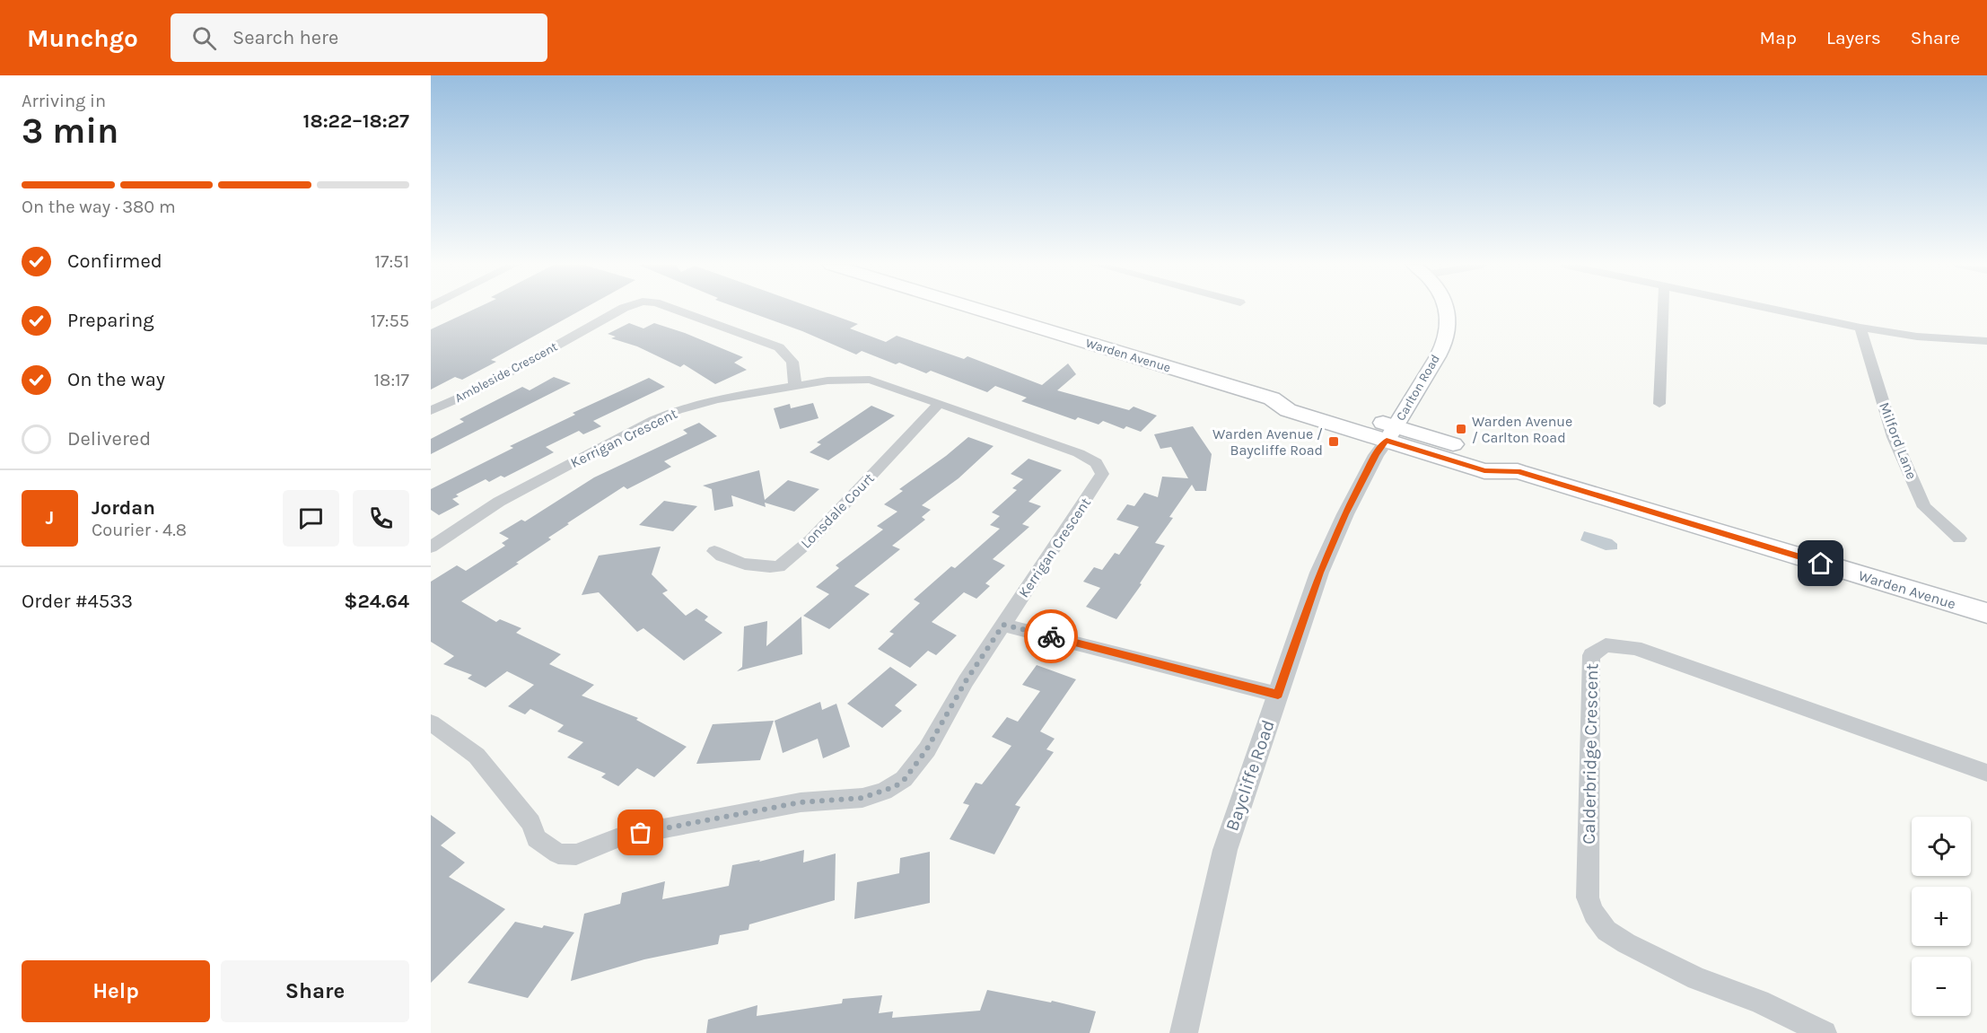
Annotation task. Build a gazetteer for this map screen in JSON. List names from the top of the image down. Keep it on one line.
{"streets":{"main road":["Warden Avenue","Carlton Road"],"street":["Ambleside Crescent","Kerrigan Crescent","Milford Lane","Lonsdale Court","Calderbridge Crescent","Baycliffe Road"]},"crossings":[["Warden Avenue","Carlton Road"],["Warden Avenue","Baycliffe Road"],["Ambleside Crescent","Kerrigan Crescent"],["Carlton Road","Baycliffe Road"],["Kerrigan Crescent","Lonsdale Court"]],"places":{"transit":["Warden Avenue / Carlton Road","Warden Avenue / Baycliffe Road"]},"page":{"header":"Munchgo","search":"Search here","nav":["Map","Layers","Share"],"heading":["3 min","Arriving in","18:22–18:27"],"panel":["Jordan","Courier · 4.8","Order #4533","$24.64"],"bar":"On the way · 380 m","list":[["Confirmed","17:51"],["Preparing","17:55"],["On the way","18:17"],"Delivered"],"round":"J","map_buttons":["+","−"],"buttons":["Help","Share"]}}
